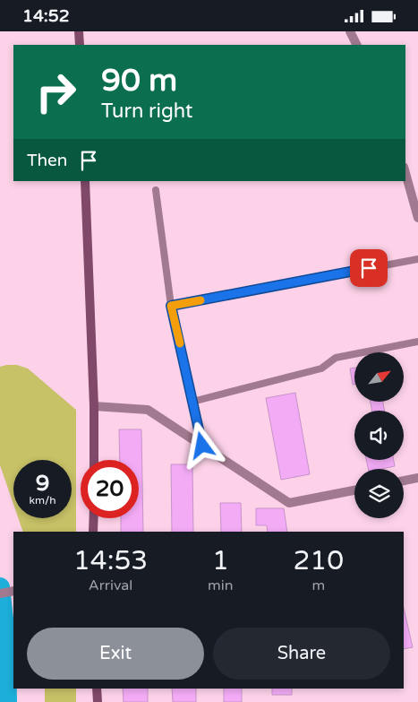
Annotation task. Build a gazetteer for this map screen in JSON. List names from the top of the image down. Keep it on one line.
{"north":"top right","page":{"status":"14:52","turn":["90 m","Turn right"],"then":"Then","speed":"9 km/h","limit":"20","eta":["14:53","Arrival","1","min","210","m"],"buttons":["Exit","Share"]}}
